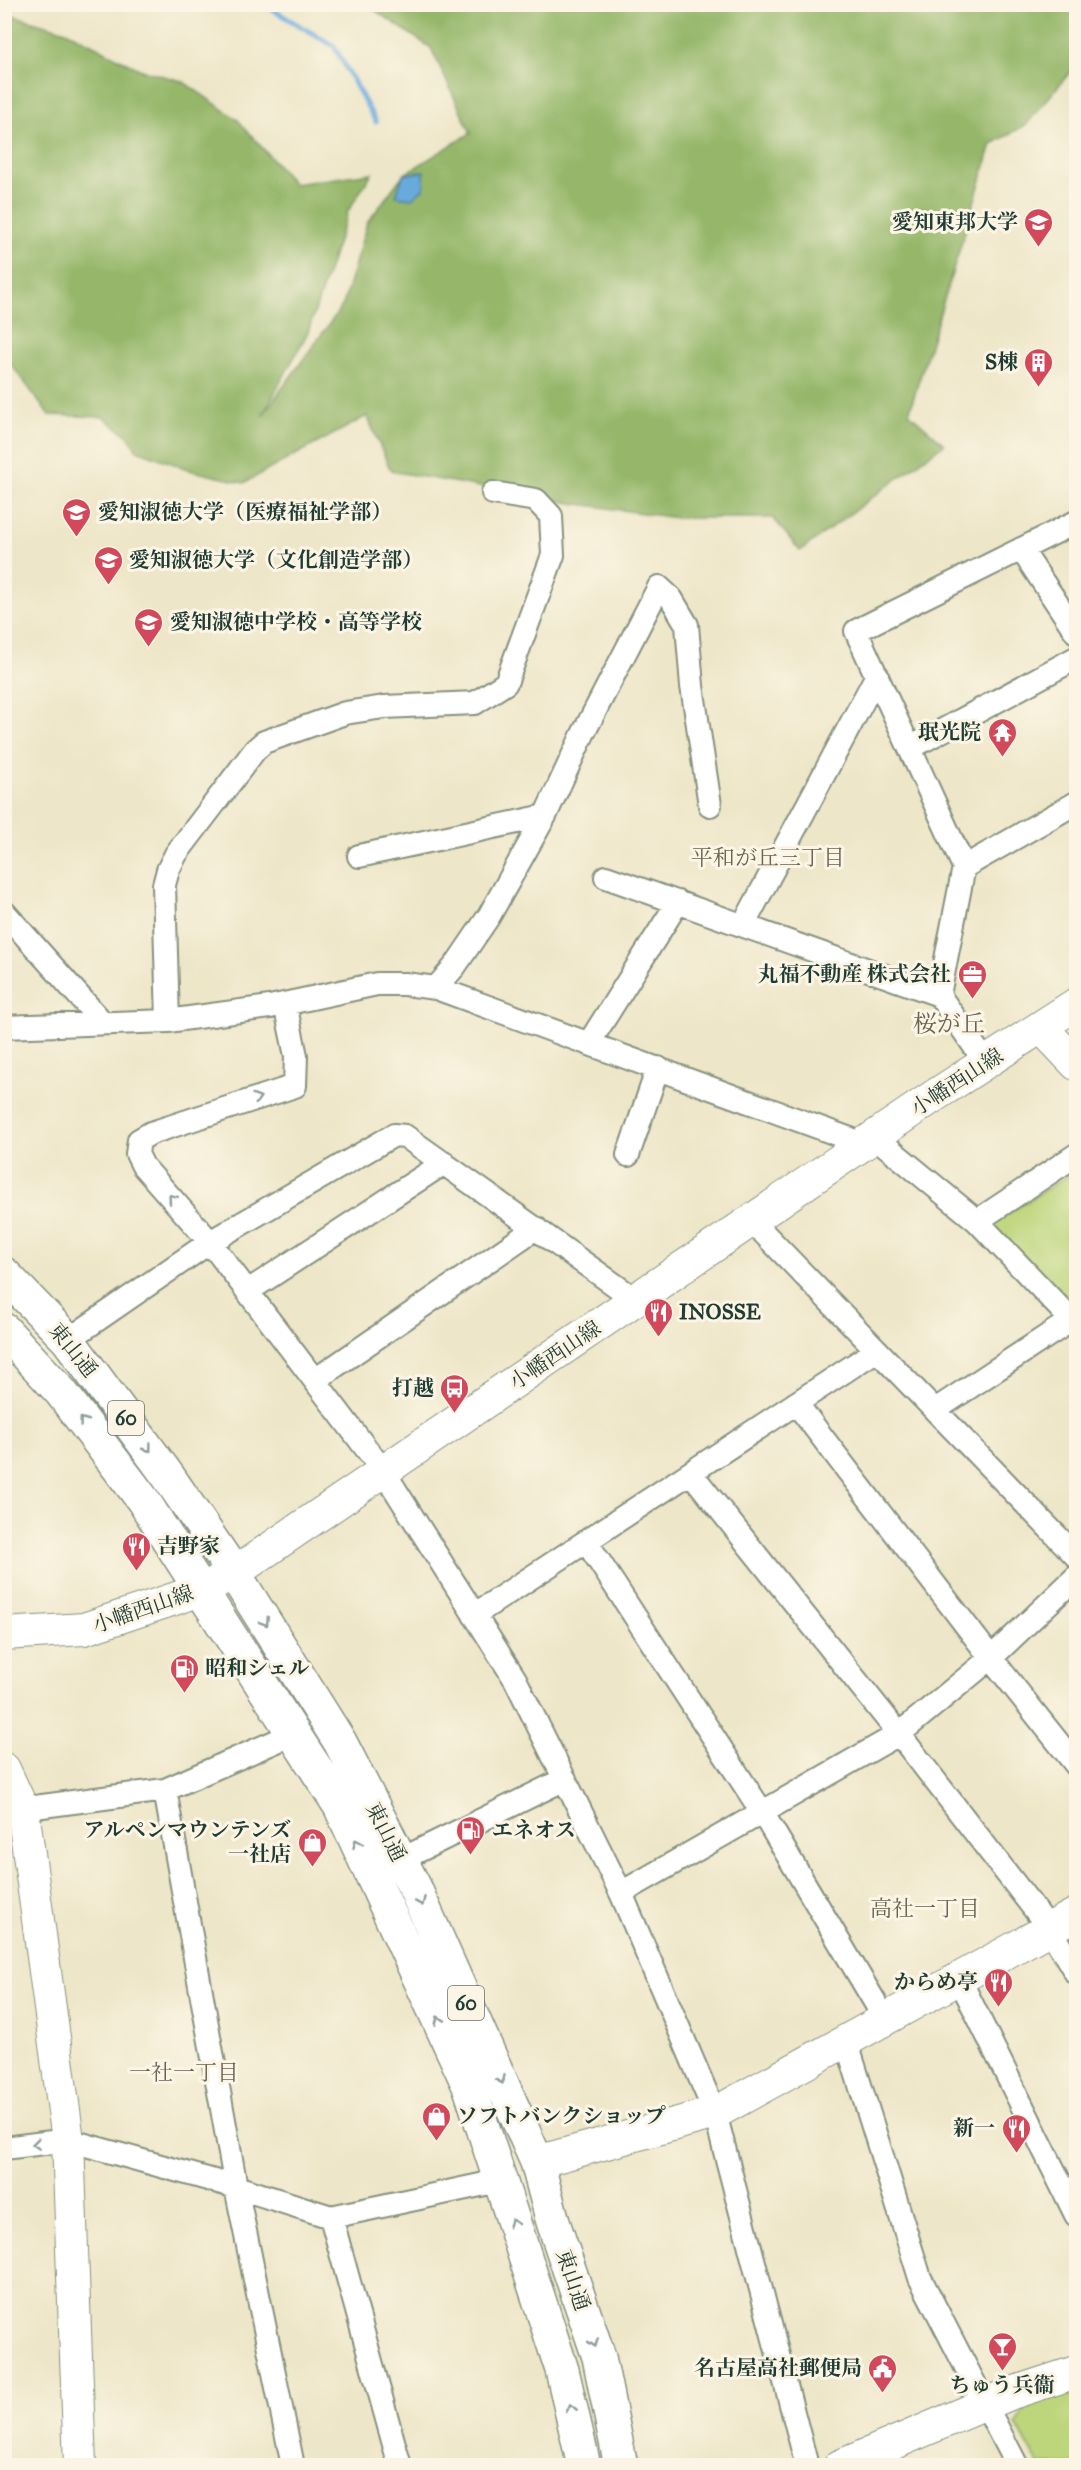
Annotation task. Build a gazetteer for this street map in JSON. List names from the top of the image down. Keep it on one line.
{"streets":{"main road":["東山通","60"],"street":["小幡西山線"]},"crossings":[["小幡西山線","東山通"]],"districts":["平和が丘三丁目","桜が丘","高社一丁目","一社一丁目"],"places":{"school or university":["愛知東邦大学","愛知淑徳大学（医療福祉学部）","愛知淑徳大学（文化創造学部）","愛知淑徳中学校・高等学校"],"building":["S棟"],"temple":["珉光院"],"office":["丸福不動産 株式会社"],"restaurant":["INOSSE","吉野家","からめ亭","新一"],"bus stop":["打越"],"fuel station":["昭和シェル","エネオス"],"shop":["アルペンマウンテンズ 一社店","ソフトバンクショップ"],"bar":["ちゅう兵衞"],"public building":["名古屋高社郵便局"]}}
